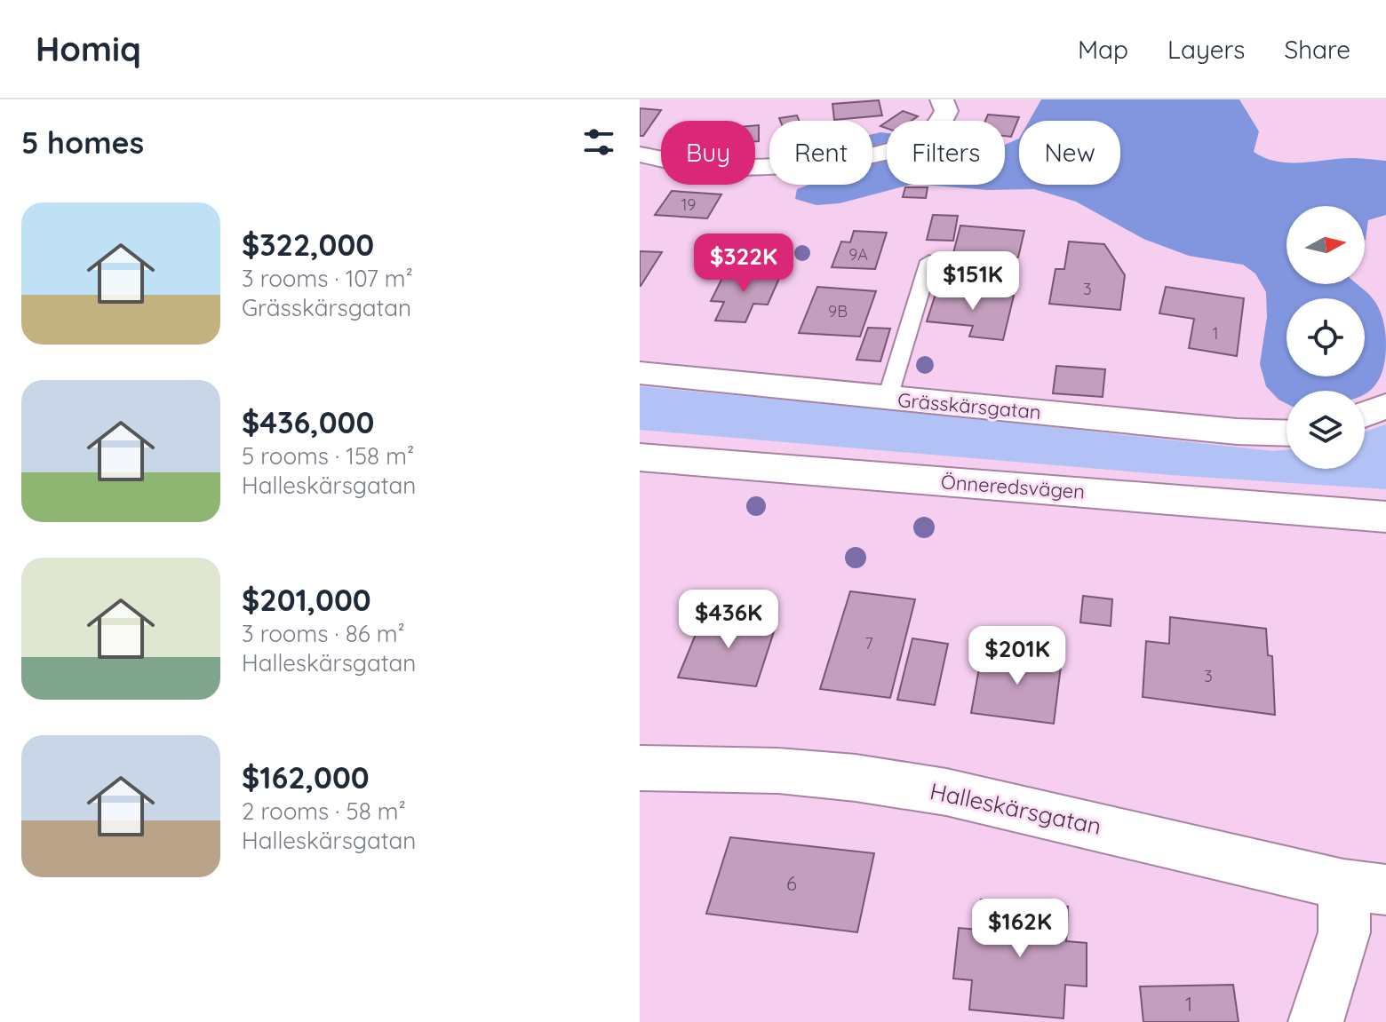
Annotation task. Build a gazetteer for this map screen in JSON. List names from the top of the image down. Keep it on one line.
{"streets":{"street":["Grässkärsgatan","Önneredsvägen","Halleskärsgatan"]},"house_numbers":["19","9A","3","9B","1","7","3","6","1"],"north":"right","page":{"header":"Homiq","nav":["Map","Layers","Share"],"heading":"5 homes","chip":["Buy","Rent","Filters","New"],"list":[{"name":"$322,000","note":"3 rooms · 107 m² · Grässkärsgatan"},{"name":"$436,000","note":"5 rooms · 158 m² · Halleskärsgatan"},{"name":"$201,000","note":"3 rooms · 86 m² · Halleskärsgatan"},{"name":"$162,000","note":"2 rooms · 58 m² · Halleskärsgatan"}],"price":["$322K","$151K","$436K","$201K","$162K"]}}
